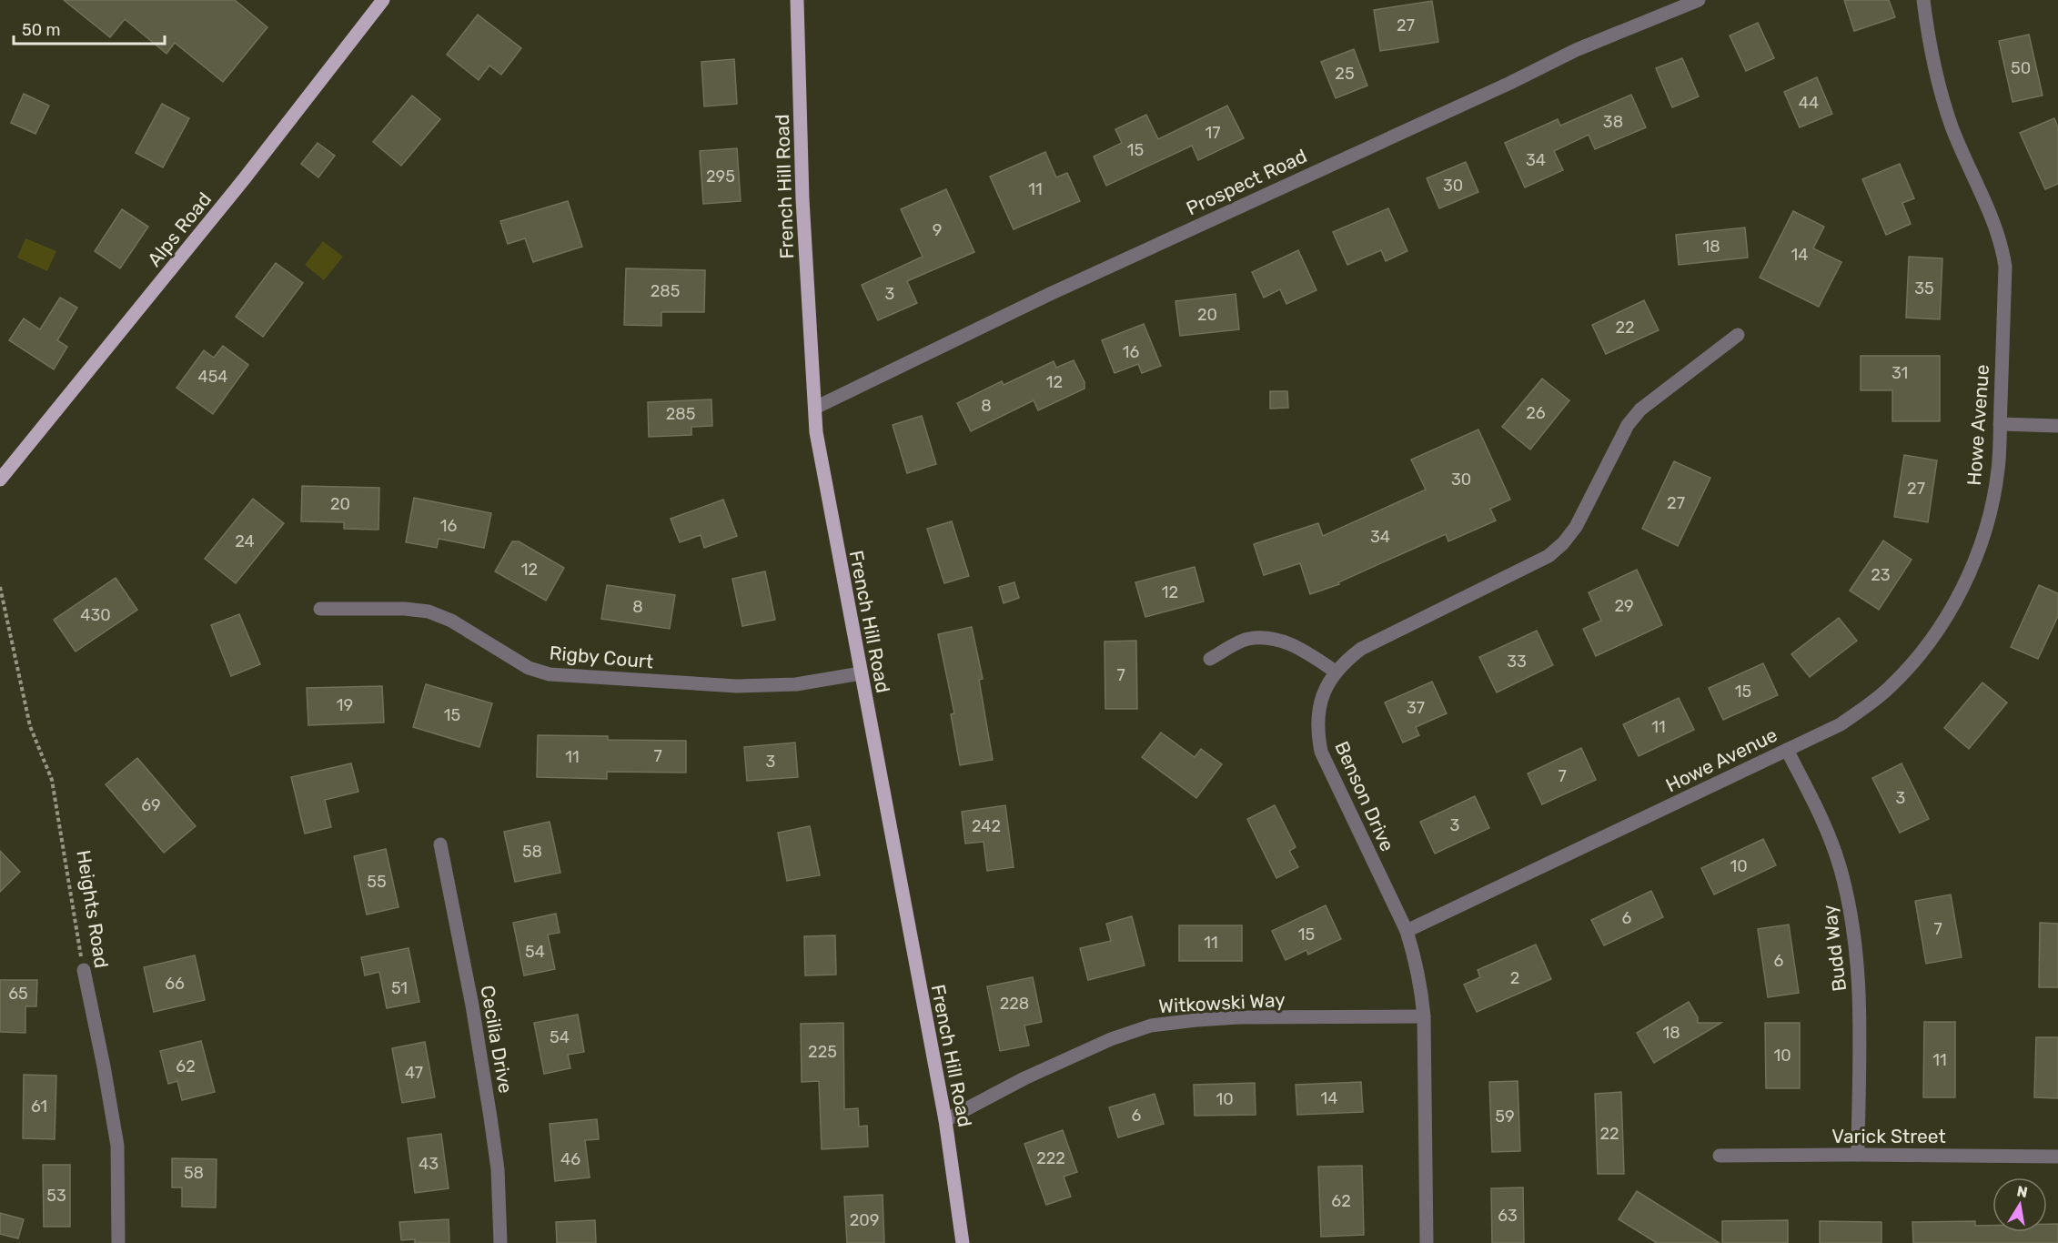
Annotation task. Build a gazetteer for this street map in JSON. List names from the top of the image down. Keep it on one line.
{"streets":{"main road":["French Hill Road","Alps Road"],"street":["Prospect Road","Howe Avenue","Rigby Court","Benson Drive","Heights Road","Budd Way","Witkowski Way","Cecilia Drive","Varick Street"]},"crossings":[["Prospect Road","French Hill Road"],["French Hill Road","Rigby Court"],["French Hill Road","Witkowski Way"],["Howe Avenue","Benson Drive"],["Howe Avenue","Budd Way"],["Benson Drive","Witkowski Way"],["Budd Way","Varick Street"]],"house_numbers":["27","50","25","44","38","17","15","34","295","30","11","9","18","14","35","285","3","20","22","16","31","454","12","8","26","285","30","27","27","20","16","34","24","12","23","12","29","8","430","33","7","15","19","37","15","11","7","11","3","7","3","69","3","242","58","10","55","6","7","15","11","54","6","2","66","51","65","228","18","54","225","10","11","62","47","14","10","61","6","59","22","222","46","43","58","53","62","63","209"],"scale_bar":"50 m","north":"top"}
